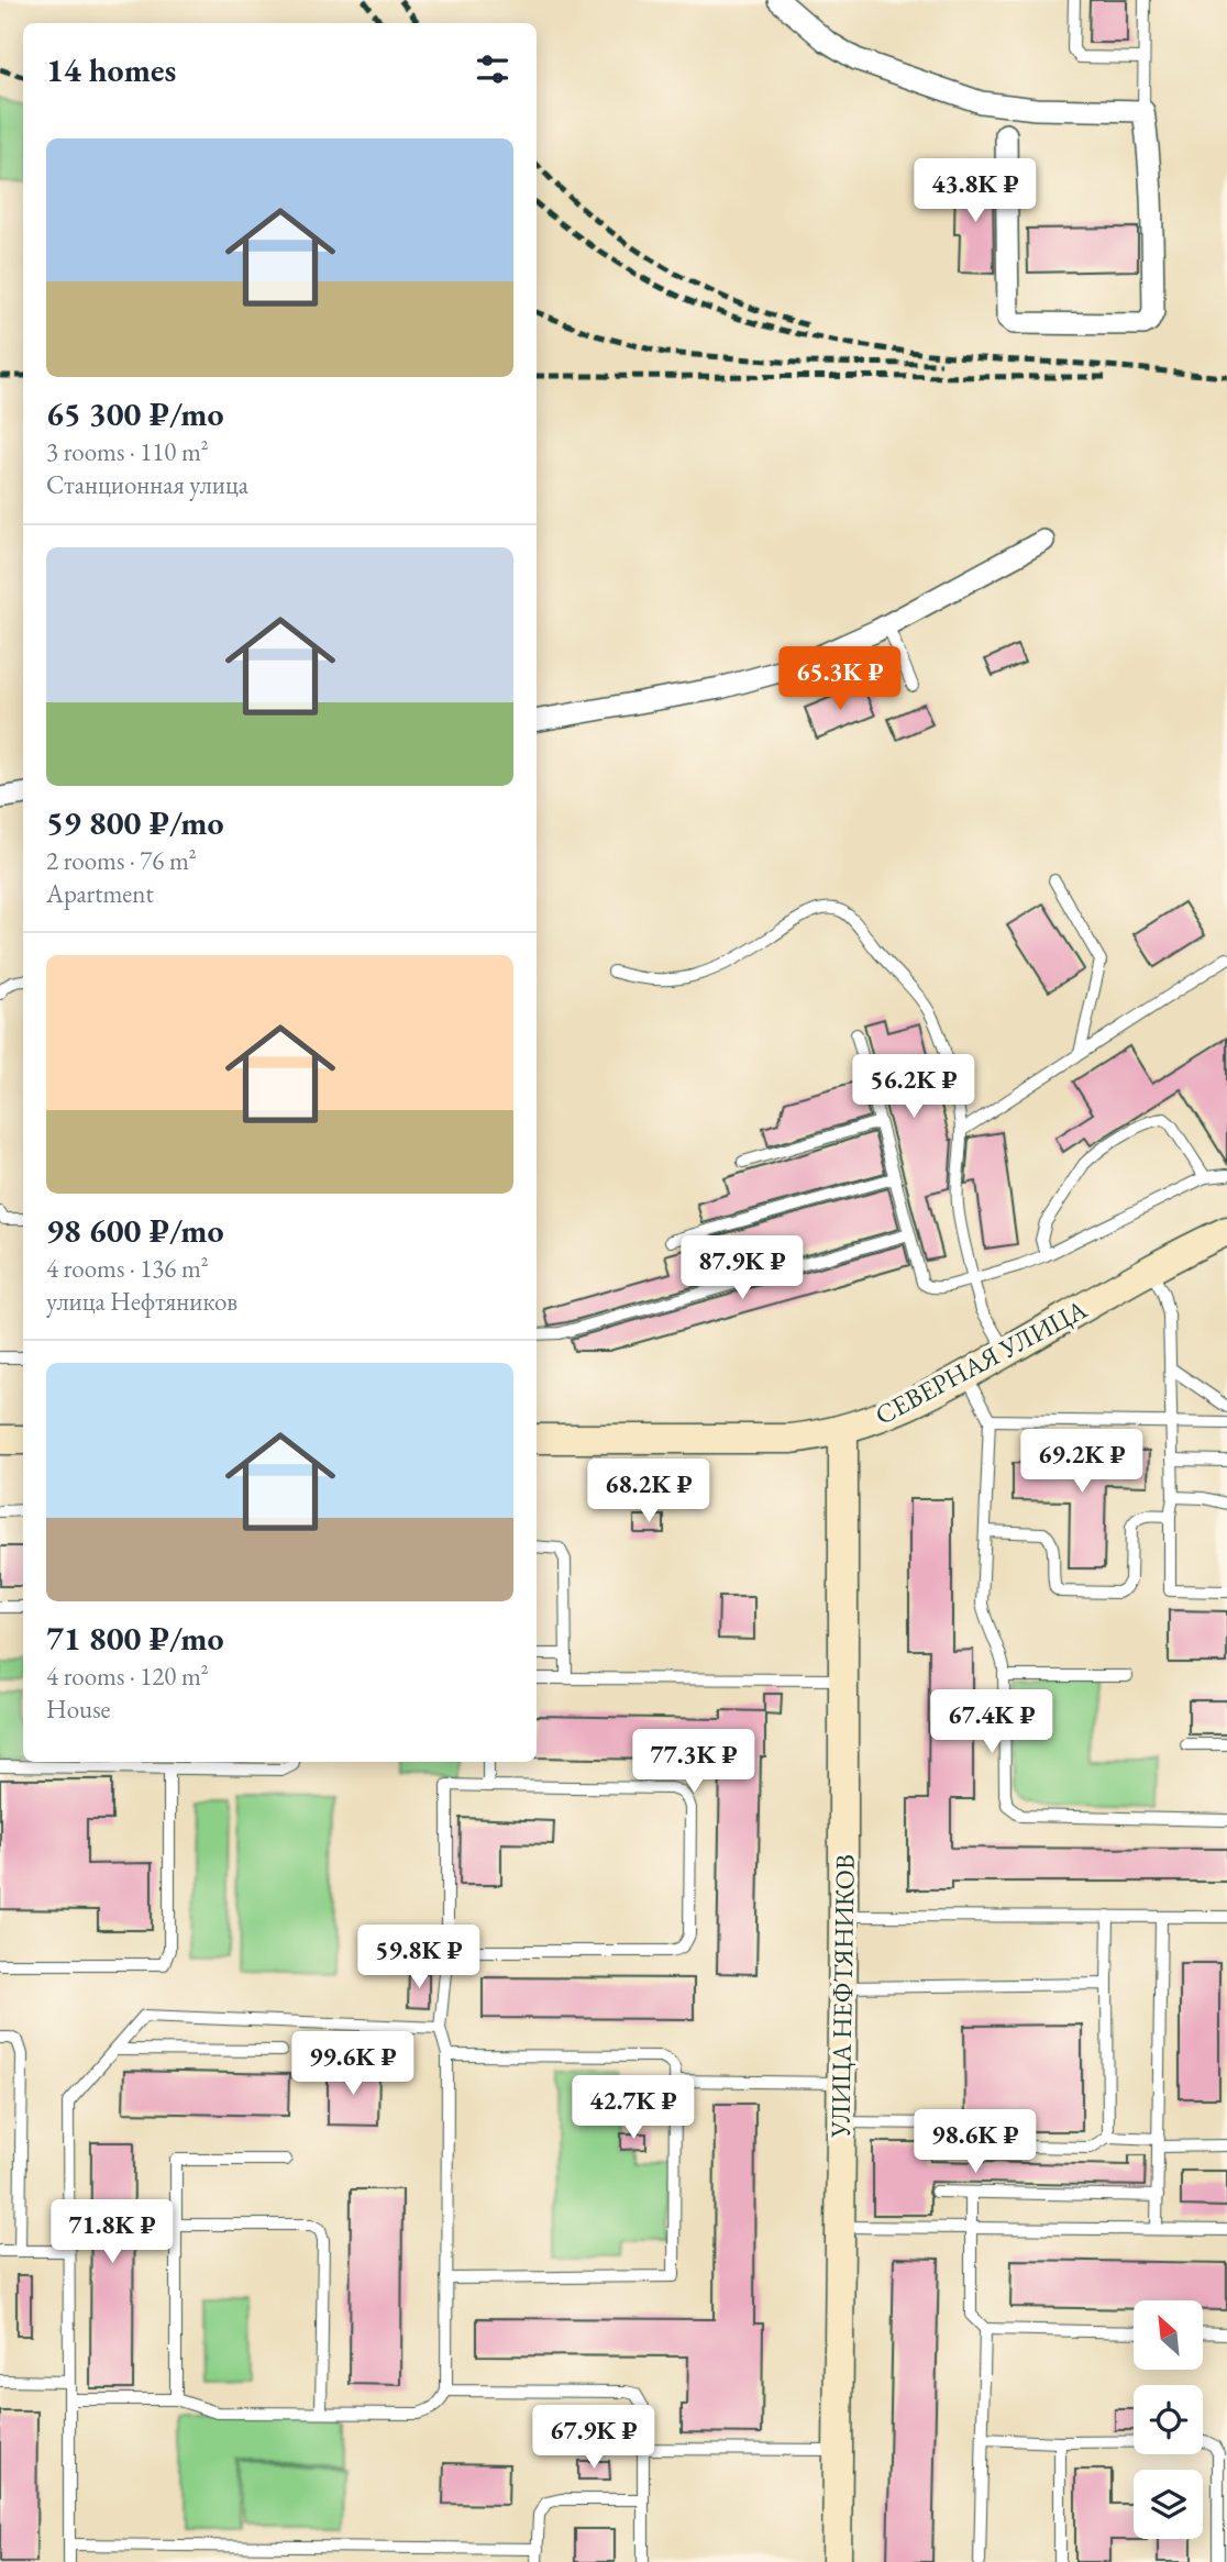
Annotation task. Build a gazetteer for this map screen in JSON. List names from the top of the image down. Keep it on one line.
{"streets":{"main road":["СЕВЕРНАЯ УЛИЦА","УЛИЦА НЕФТЯНИКОВ"]},"crossings":[["СЕВЕРНАЯ УЛИЦА","УЛИЦА НЕФТЯНИКОВ"]],"north":"top left","page":{"heading":"14 homes","list":[{"name":"65 300 ₽/mo","note":"3 rooms · 110 m² · Станционная улица"},{"name":"59 800 ₽/mo","note":"2 rooms · 76 m² · Apartment"},{"name":"98 600 ₽/mo","note":"4 rooms · 136 m² · улица Нефтяников"},{"name":"71 800 ₽/mo","note":"4 rooms · 120 m² · House"}],"price":["43.8K ₽","65.3K ₽","56.2K ₽","87.9K ₽","69.2K ₽","68.2K ₽","67.4K ₽","77.3K ₽","59.8K ₽","99.6K ₽","42.7K ₽","98.6K ₽","71.8K ₽","67.9K ₽"]}}
